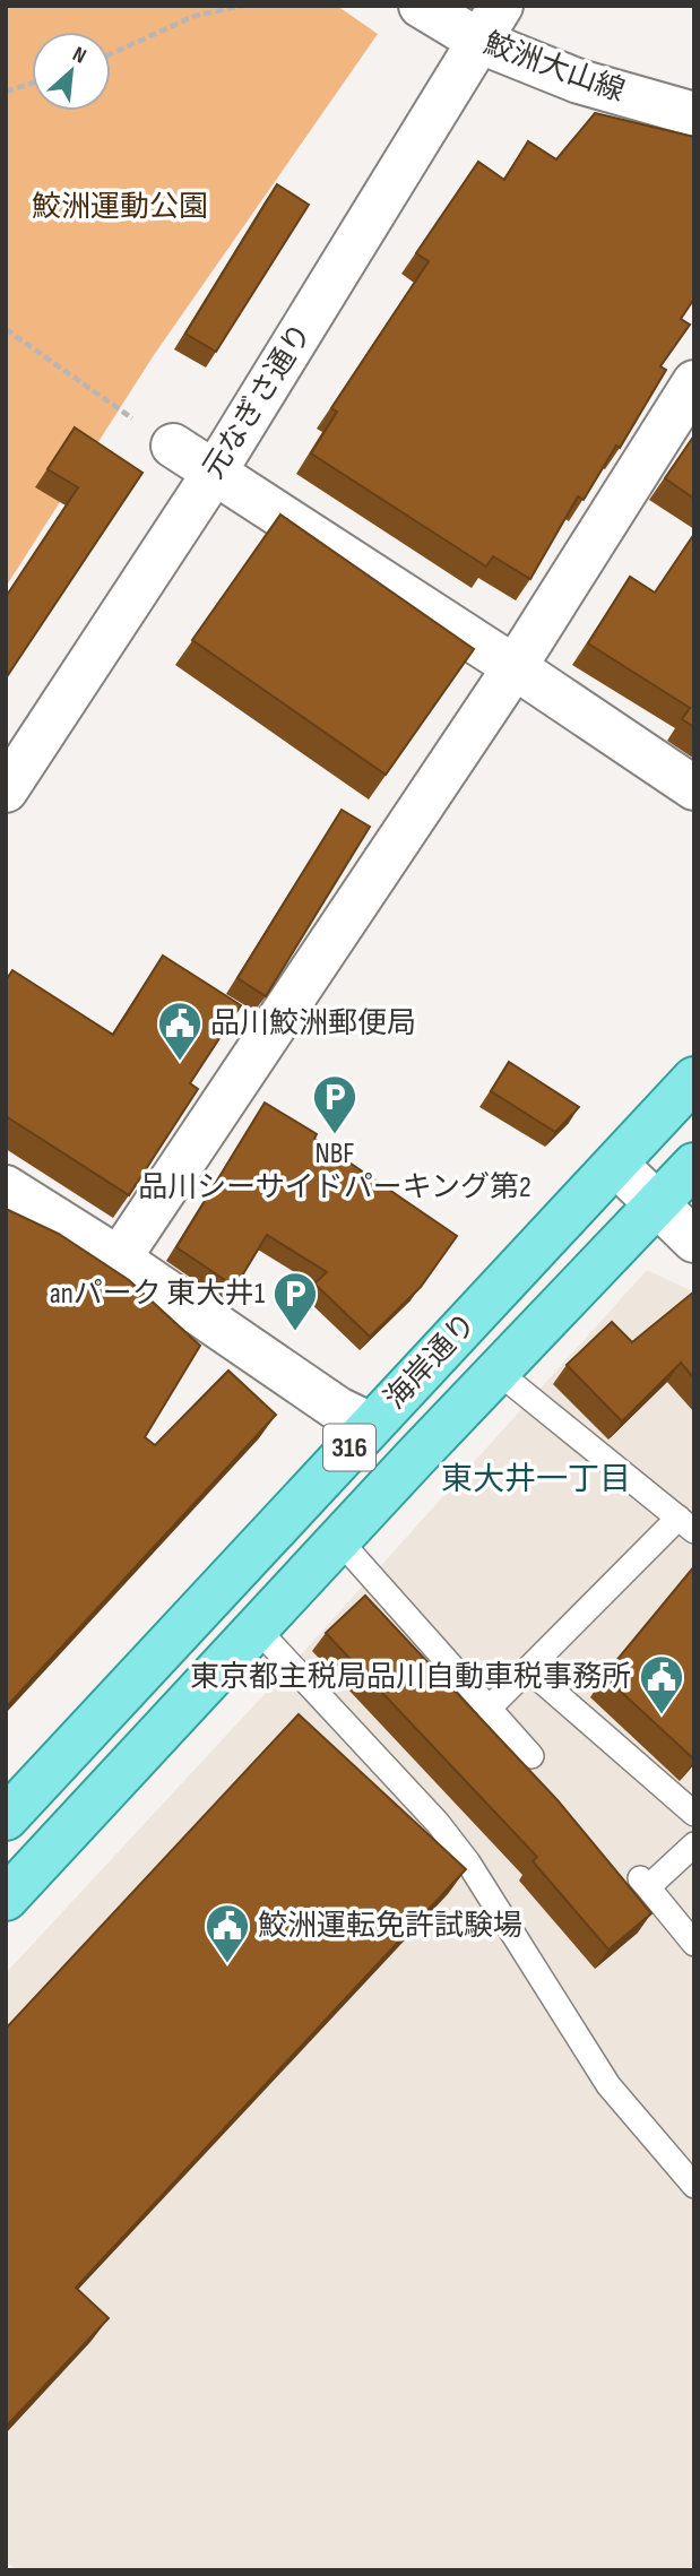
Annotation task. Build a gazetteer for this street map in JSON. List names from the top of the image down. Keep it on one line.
{"streets":{"main road":["海岸通り","316"],"street":["鮫洲大山線","元なぎさ通り"]},"crossings":[["鮫洲大山線","元なぎさ通り"]],"districts":["東大井一丁目"],"parks":["鮫洲運動公園"],"places":{"public building":["品川鮫洲郵便局","東京都主税局品川自動車税事務所","鮫洲運転免許試験場"],"parking":["NBF 品川シーサイドパーキング第2","anパーク 東大井1"]},"north":"top right"}
